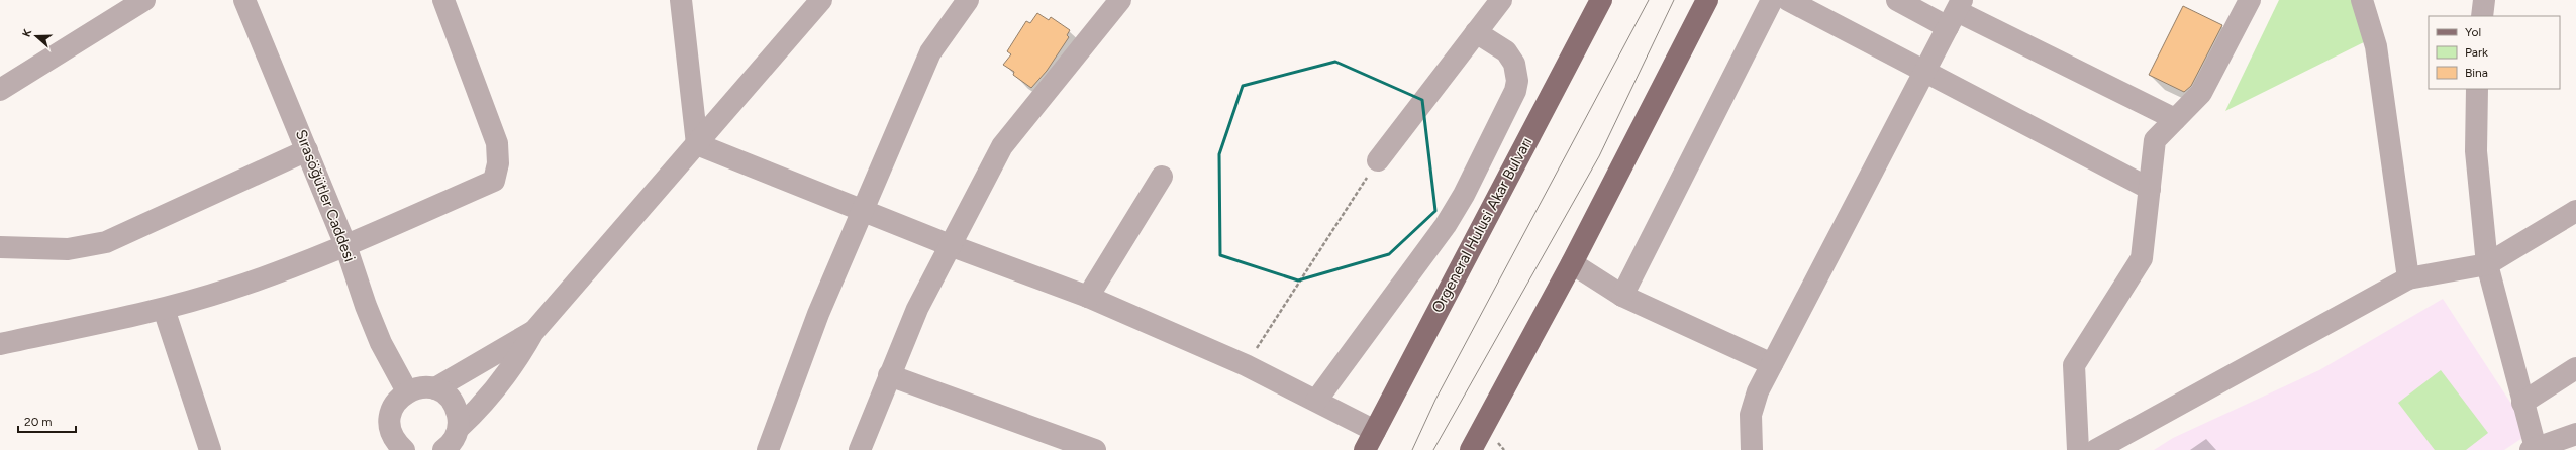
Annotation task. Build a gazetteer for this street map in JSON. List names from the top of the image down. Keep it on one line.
{"streets":{"main road":["Orgeneral Hulusi Akar Bulvarı"],"street":["Sırasöğütler Caddesi"]},"legend":["Yol","Park","Bina"],"scale_bar":"20 m","north":"left"}
